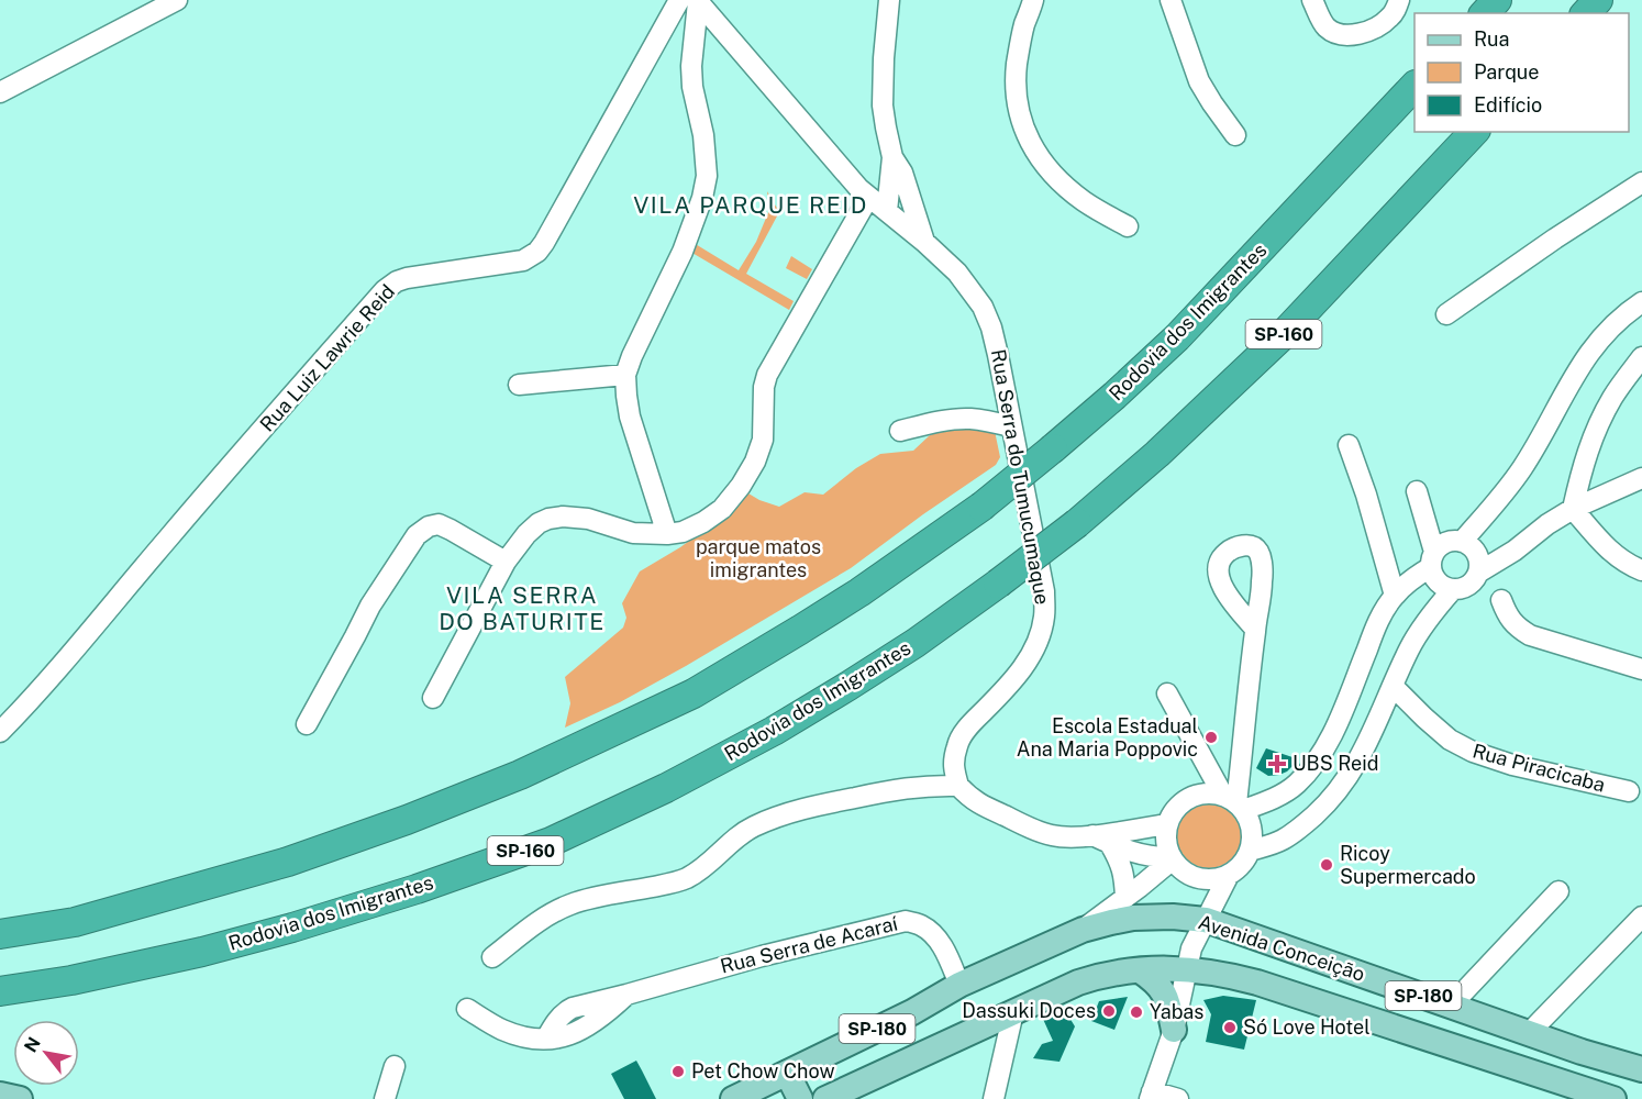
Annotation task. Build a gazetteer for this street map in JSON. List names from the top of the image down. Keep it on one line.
{"streets":{"highway":["Rodovia dos Imigrantes","SP-160"],"main road":["Avenida Conceição","SP-180"],"street":["Rua Luiz Lawrie Reid","Rua Serra do Tumucumaque","Rua Piracicaba","Rua Serra de Acaraí"]},"crossings":[["Rua Luiz Lawrie Reid","Rua Serra do Tumucumaque"],["Rua Serra de Acaraí","Avenida Conceição"],["Rua Serra de Acaraí","SP-180"],["Avenida Conceição","SP-180"]],"districts":["VILA PARQUE REID","VILA SERRA DO BATURITE"],"parks":["parque matos imigrantes"],"places":{"other":["Escola Estadual Ana Maria Poppovic","Ricoy Supermercado","Dassuki Doces","Yabas","Só Love Hotel","Pet Chow Chow"],"health":["UBS Reid"]},"legend":["Rua","Parque","Edifício"],"north":"top left"}
